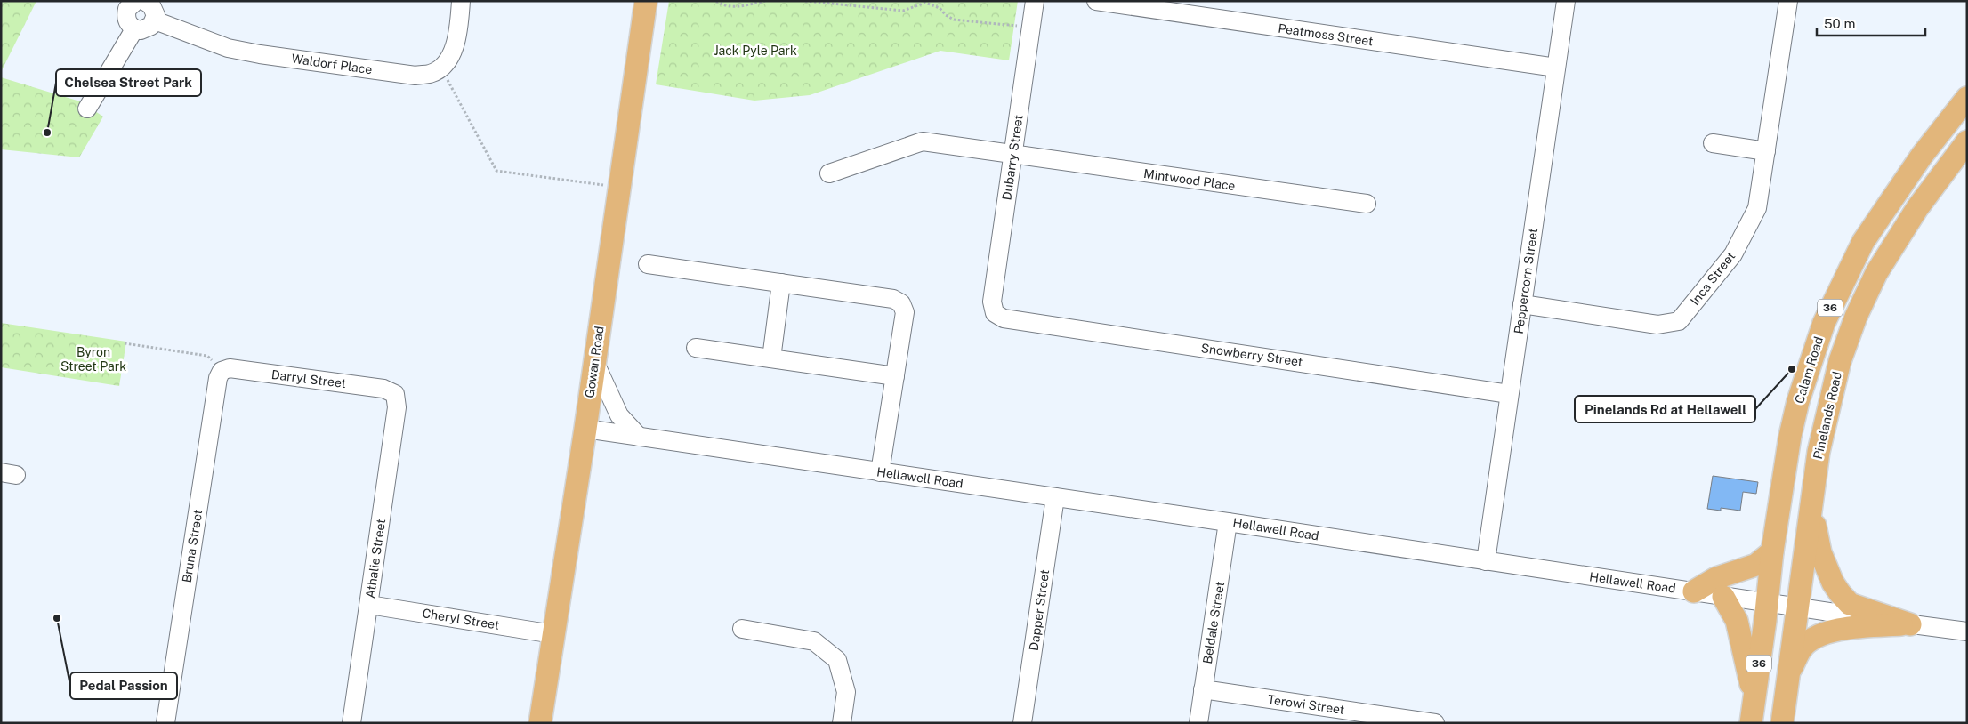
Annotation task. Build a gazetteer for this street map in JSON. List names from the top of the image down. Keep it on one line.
{"streets":{"main road":["36","Gowan Road","Calam Road","Pinelands Road"],"street":["Peatmoss Street","Waldorf Place","Dubarry Street","Mintwood Place","Inca Street","Peppercorn Street","Snowberry Street","Darryl Street","Hellawell Road","Bruna Street","Athalie Street","Dapper Street","Cheryl Street","Beldale Street","Terowi Street"]},"crossings":[["Peatmoss Street","Peppercorn Street"],["Dubarry Street","Mintwood Place"],["Dubarry Street","Snowberry Street"],["Inca Street","Peppercorn Street"],["Peppercorn Street","Snowberry Street"],["Peppercorn Street","Hellawell Road"],["36","Calam Road"],["36","Hellawell Road"],["Gowan Road","Hellawell Road"],["Gowan Road","Cheryl Street"],["Calam Road","Hellawell Road"],["Darryl Street","Bruna Street"],["Darryl Street","Athalie Street"],["Pinelands Road","Hellawell Road"],["Hellawell Road","Dapper Street"],["Hellawell Road","Beldale Street"],["Athalie Street","Cheryl Street"],["Beldale Street","Terowi Street"]],"parks":["Jack Pyle Park","Byron Street Park"],"places":["Chelsea Street Park","Pinelands Rd at Hellawell","Pedal Passion"],"scale_bar":"50 m"}
